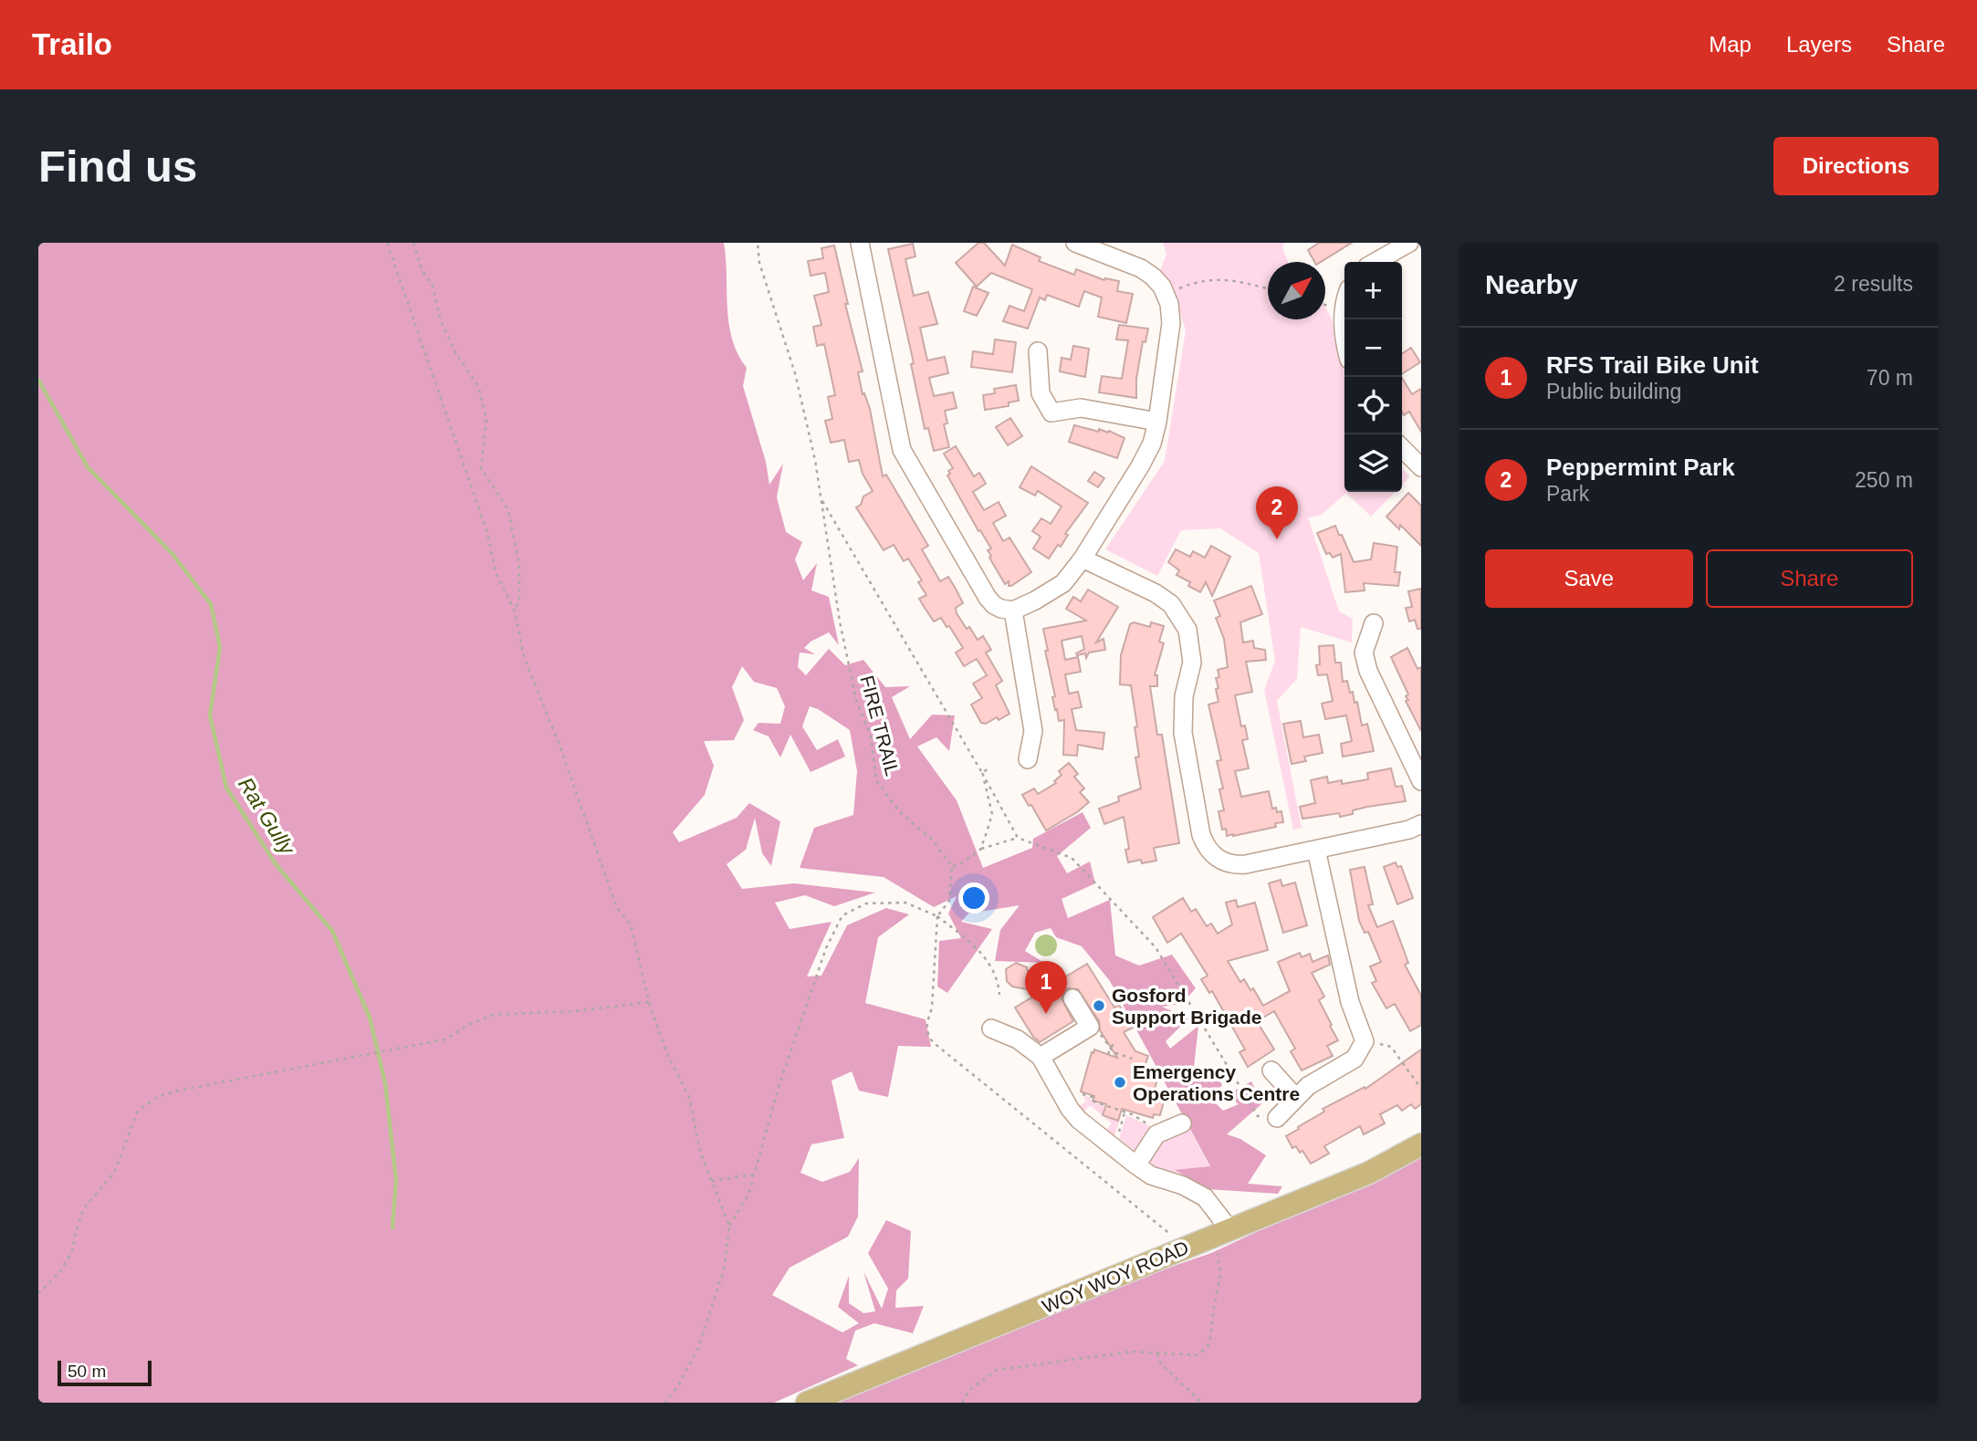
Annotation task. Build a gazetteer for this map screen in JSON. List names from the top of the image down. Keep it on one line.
{"streets":{"main road":["WOY WOY ROAD"],"path":["FIRE TRAIL"]},"water":["Rat Gully"],"places":["Gosford Support Brigade","Emergency Operations Centre"],"scale_bar":"50 m","north":"top right","page":{"header":"Trailo","nav":["Map","Layers","Share"],"buttons":["Directions",["Save","Share"]],"title":"Find us","heading":["Nearby","2 results"],"map_buttons":["+","−"],"list":[{"mark":"1","name":"RFS Trail Bike Unit","note":"Public building","value":"70 m"},{"mark":"2","name":"Peppermint Park","note":"Park","value":"250 m"}],"pins":["2","1"],"scale":"50 m"}}
